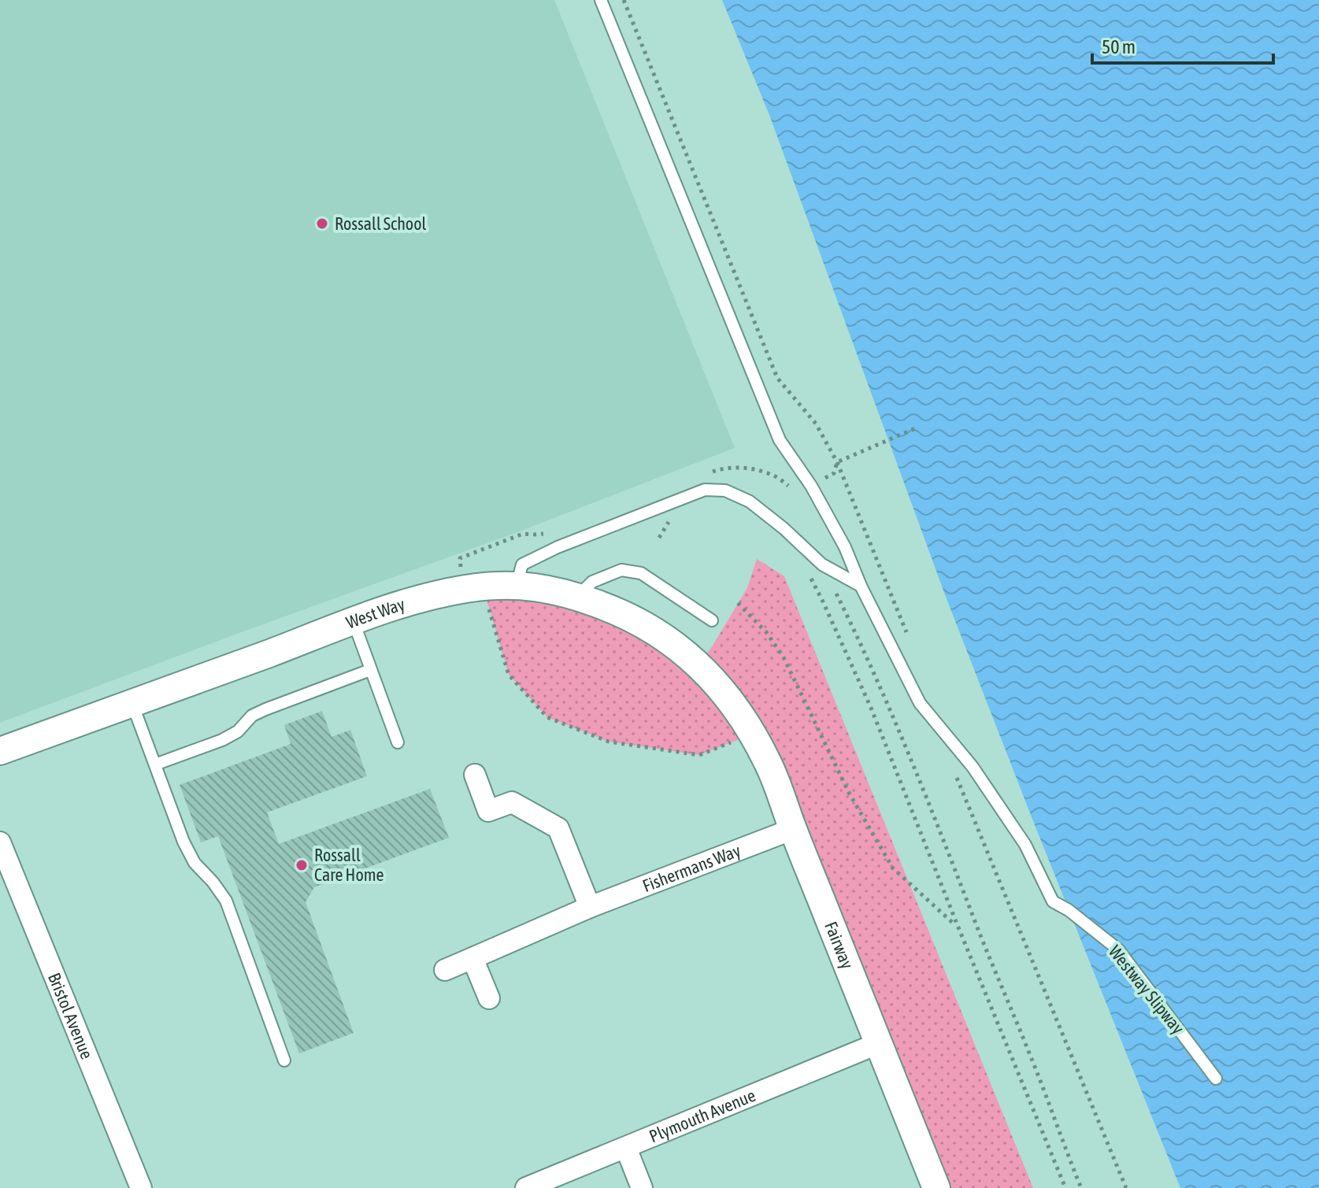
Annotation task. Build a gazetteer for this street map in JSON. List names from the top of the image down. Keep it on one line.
{"streets":{"street":["West Way","Fishermans Way","Fairway","Bristol Avenue","Plymouth Avenue"],"lane":["Westway Slipway"]},"crossings":[["West Way","Fairway"],["Fishermans Way","Fairway"],["Fairway","Plymouth Avenue"]],"places":["Rossall School","Rossall Care Home"],"scale_bar":"50 m"}
